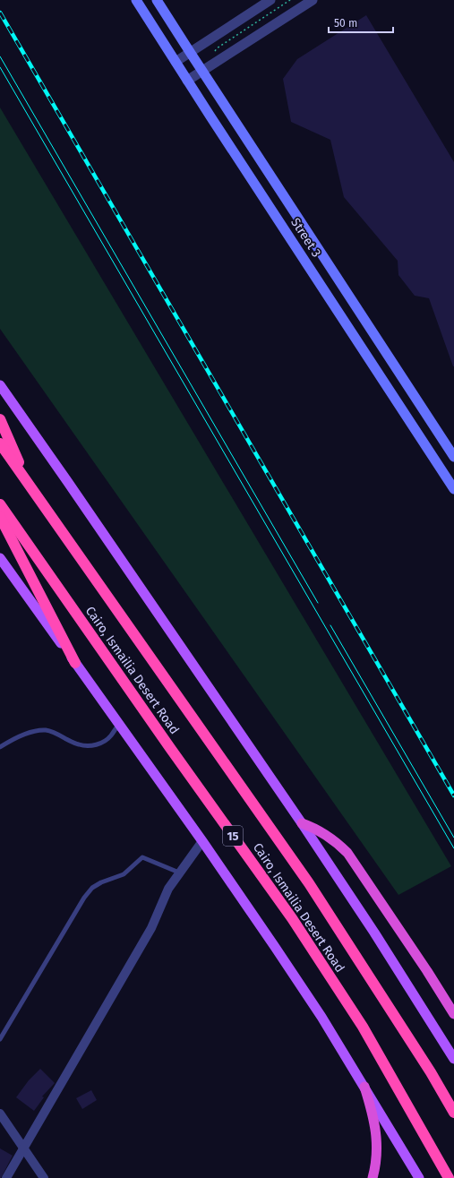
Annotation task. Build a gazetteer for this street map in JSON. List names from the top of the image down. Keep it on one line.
{"streets":{"highway":["Cairo, Ismailia Desert Road","15"],"main road":["Street 3"]},"scale_bar":"50 m"}
